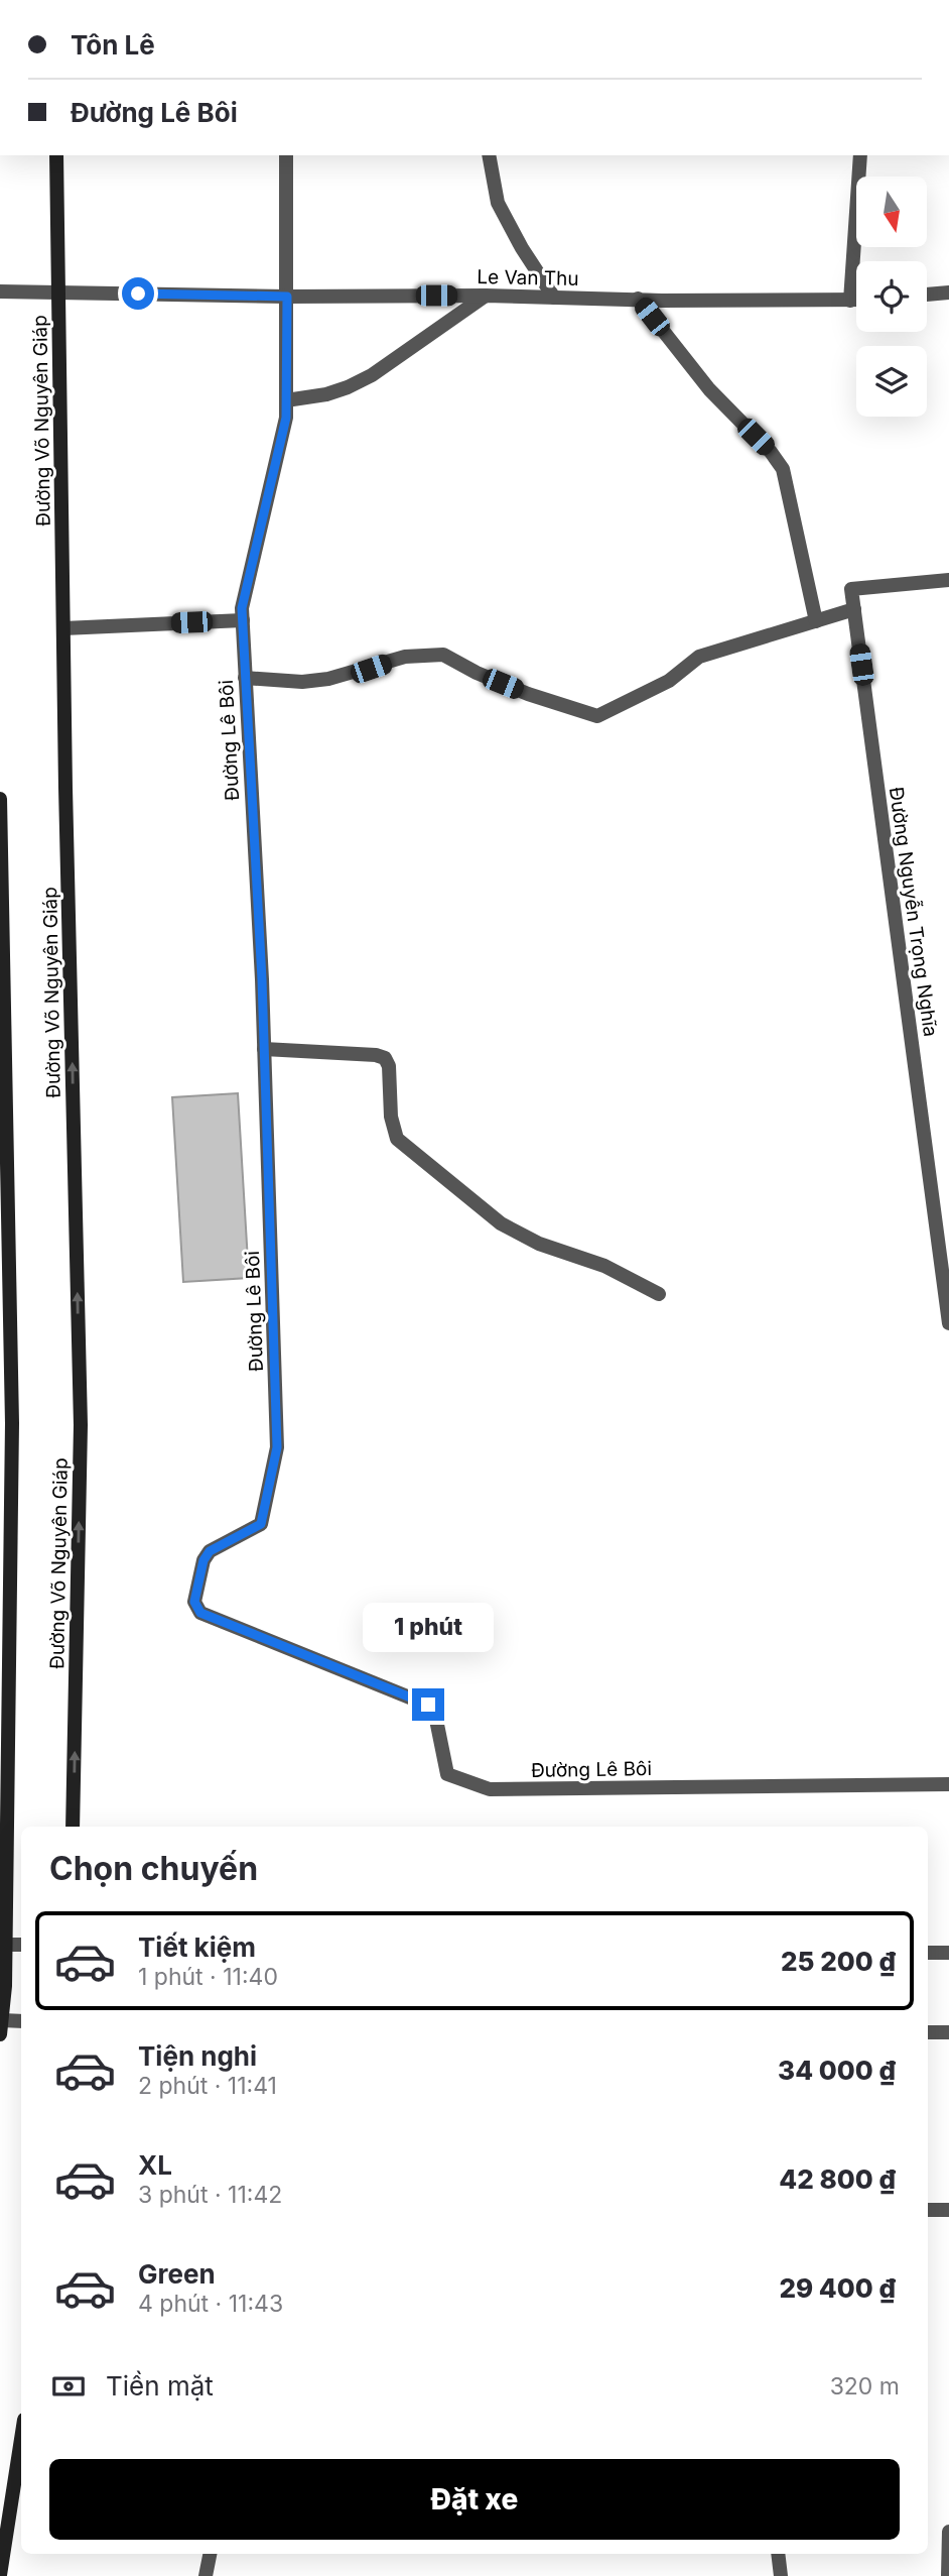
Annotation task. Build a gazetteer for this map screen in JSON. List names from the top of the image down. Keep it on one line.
{"streets":{"main road":["Đường Võ Nguyên Giáp"],"street":["Le Van Thu","Đường Lê Bôi","Đường Nguyễn Trọng Nghĩa"]},"crossings":[["Le Van Thu","Đường Võ Nguyên Giáp"],["Le Van Thu","Đường Lê Bôi"]],"north":"bottom","page":{"banner":["Tôn Lê","Đường Lê Bôi"],"bubble":"1 phút","heading":"Chọn chuyến","list":[{"name":"Tiết kiệm","note":"1 phút · 11:40","value":"25 200 ₫"},{"name":"Tiện nghi","note":"2 phút · 11:41","value":"34 000 ₫"},{"name":"XL","note":"3 phút · 11:42","value":"42 800 ₫"},{"name":"Green","note":"4 phút · 11:43","value":"29 400 ₫"}],"pay":["Tiền mặt","320 m"],"buttons":"Đặt xe"}}
